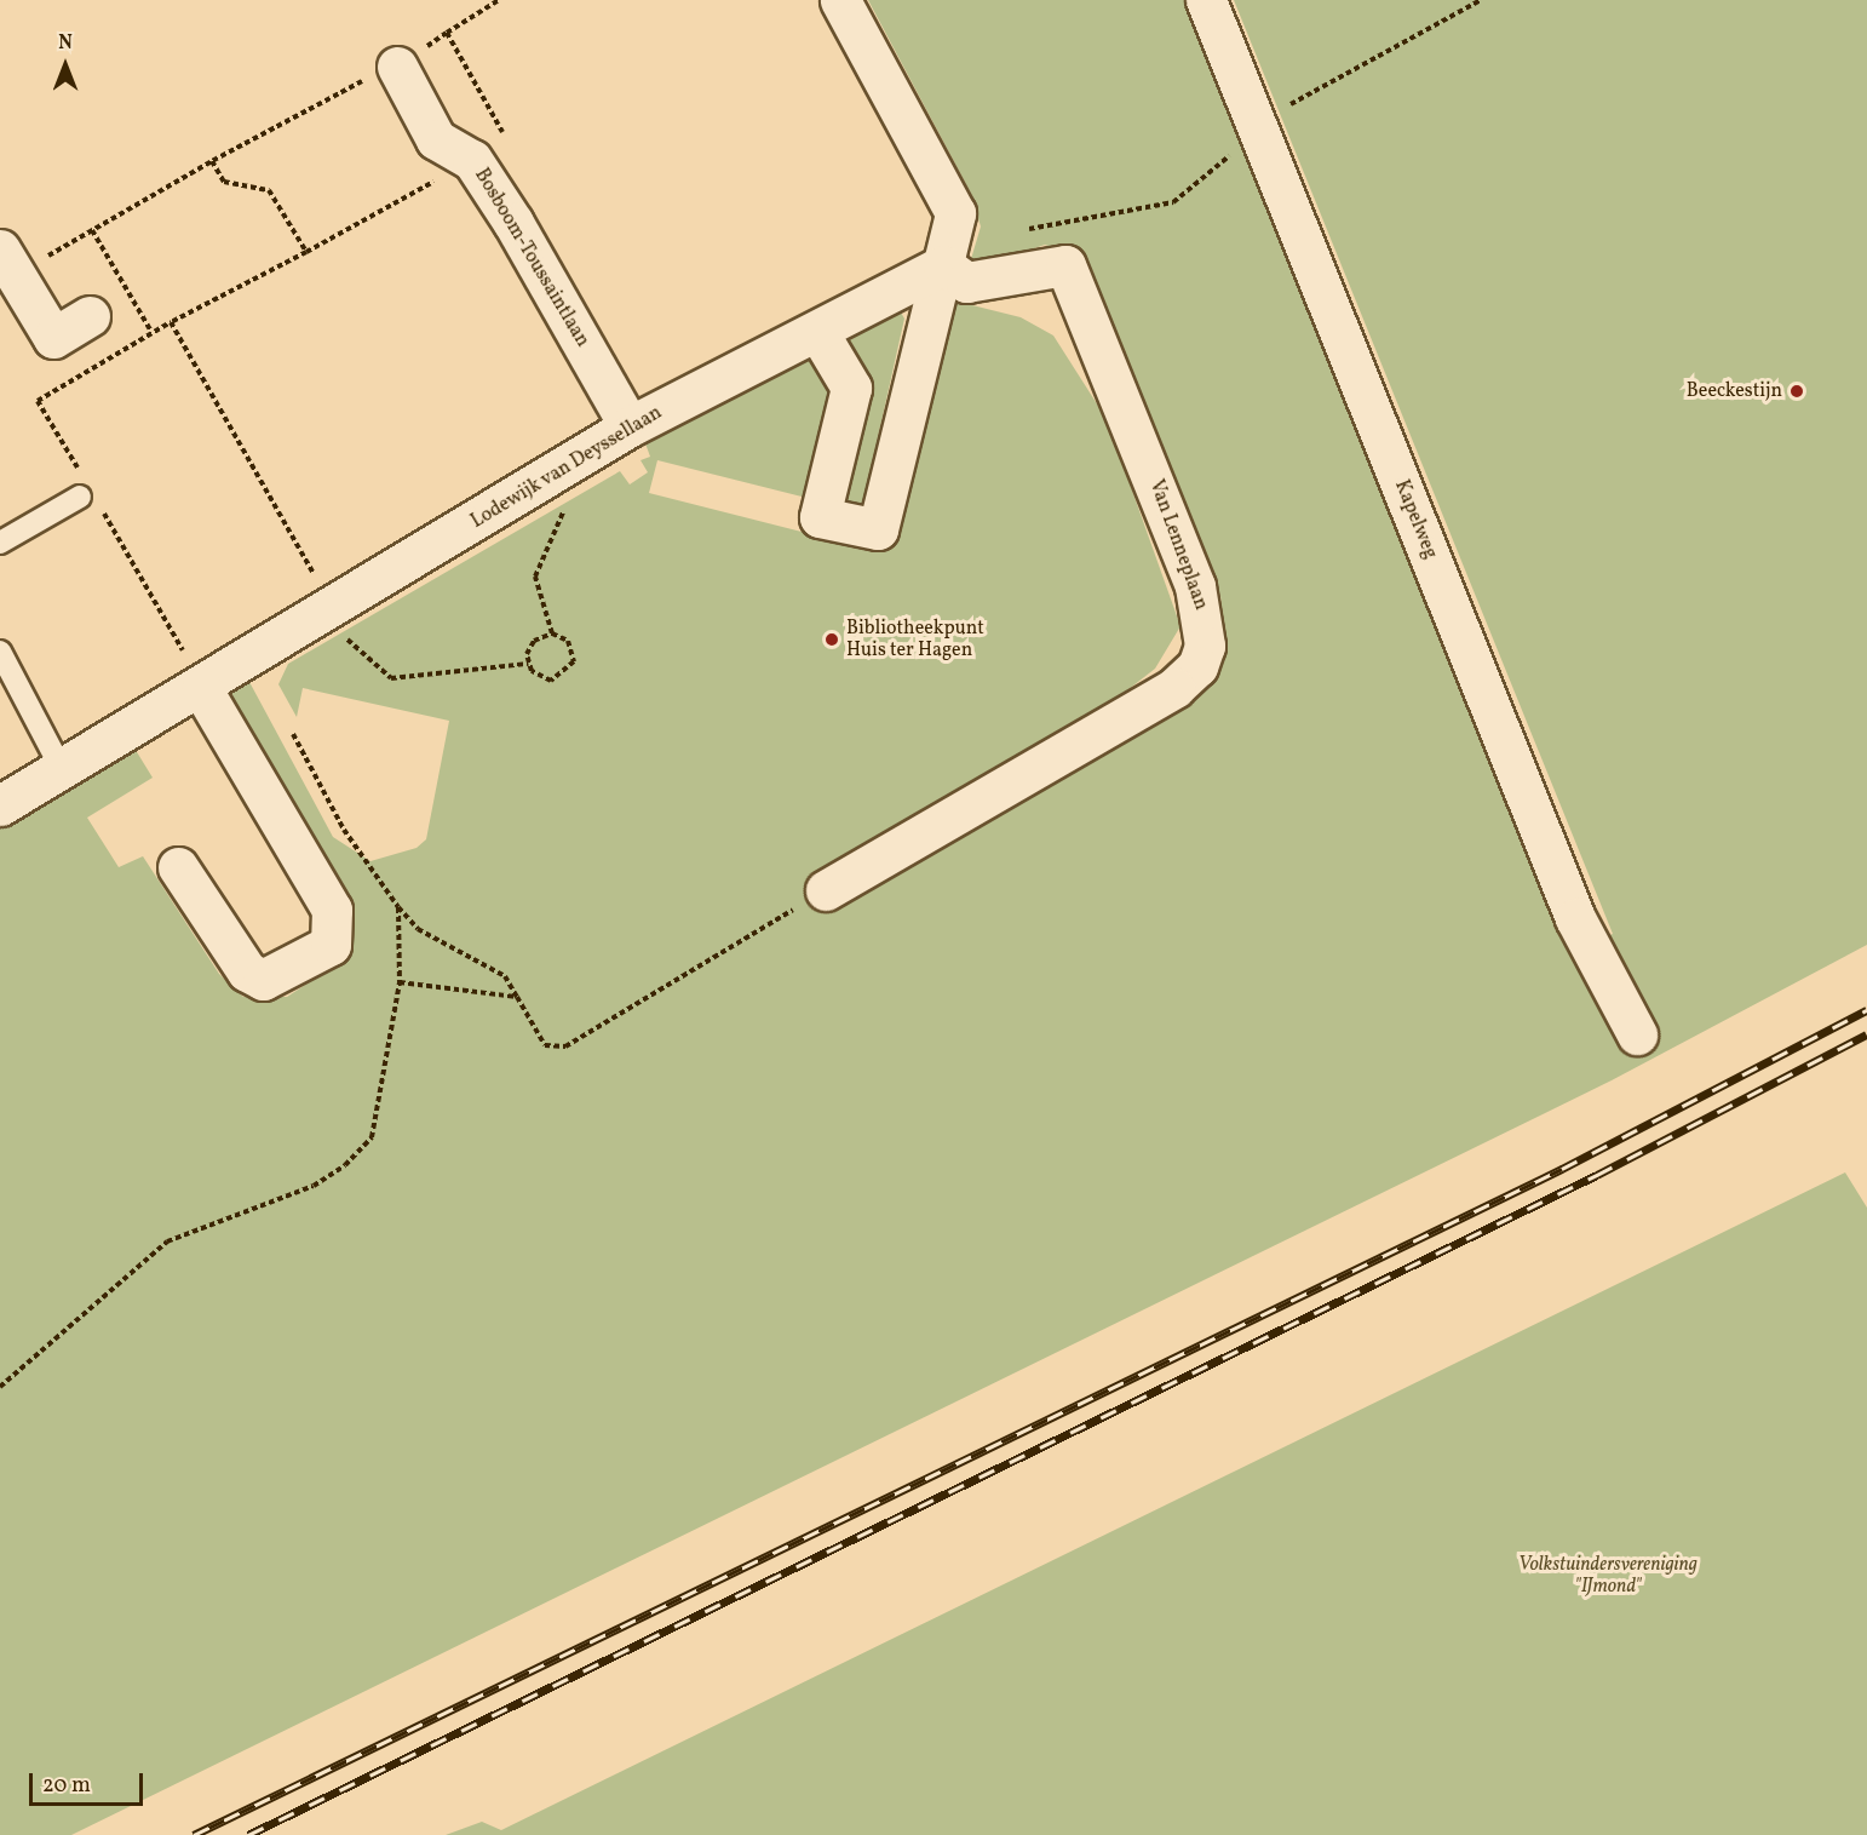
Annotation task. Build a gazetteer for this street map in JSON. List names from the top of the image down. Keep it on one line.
{"streets":{"street":["Bosboom-Toussaintlaan","Lodewijk van Deyssellaan","Kapelweg","Van Lenneplaan"]},"crossings":[["Bosboom-Toussaintlaan","Lodewijk van Deyssellaan"],["Lodewijk van Deyssellaan","Van Lenneplaan"]],"parks":["Volkstuindersvereniging \"IJmond\""],"places":["Beeckestijn","Bibliotheekpunt Huis ter Hagen"],"scale_bar":"20 m","north":"top"}
